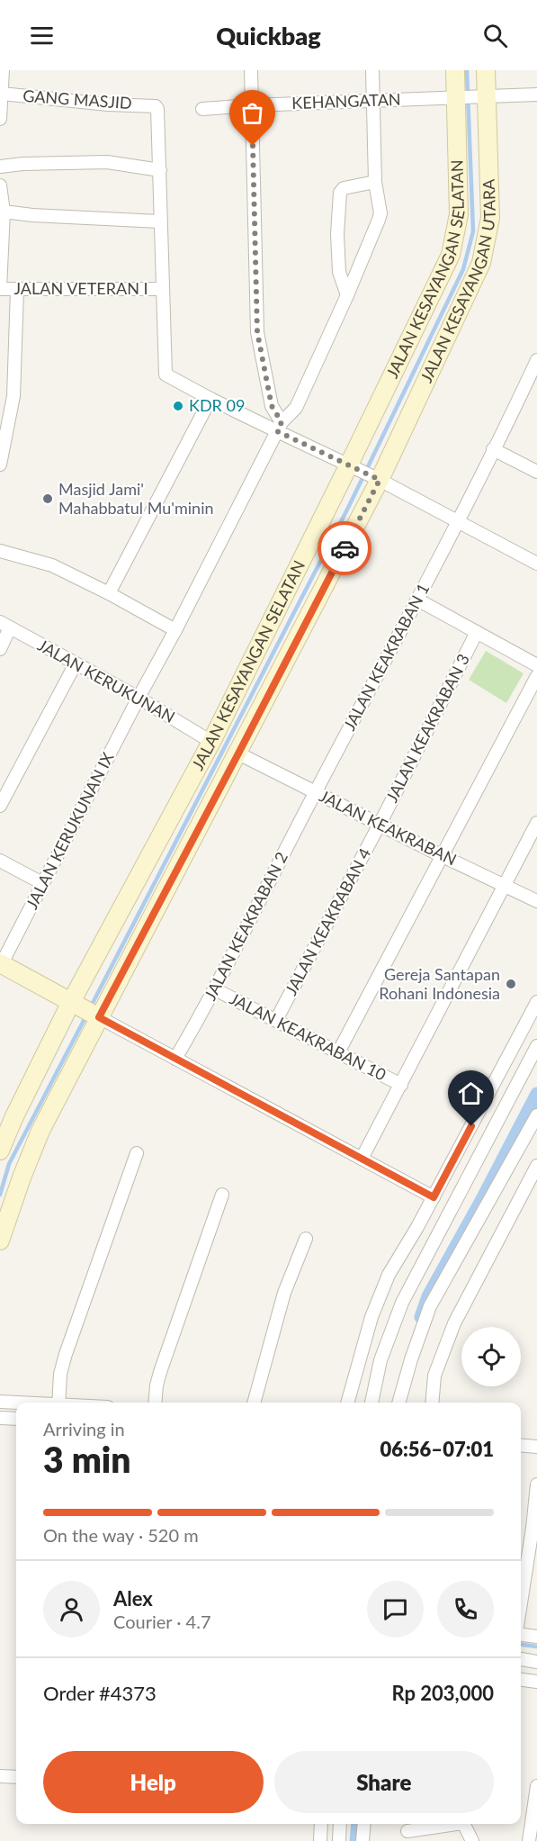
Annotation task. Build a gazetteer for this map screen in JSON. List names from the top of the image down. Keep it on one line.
{"streets":{"street":["GANG MASJID","KEHANGATAN","JALAN KESAYANGAN SELATAN","JALAN KESAYANGAN UTARA","JALAN VETERAN I","JALAN KEAKRABAN 1","JALAN KERUKUNAN","JALAN KEAKRABAN 3","JALAN KEAKRABAN","JALAN KERUKUNAN IX","JALAN KEAKRABAN 4","JALAN KEAKRABAN 2","JALAN KEAKRABAN 10"]},"crossings":[["KEHANGATAN","JALAN KESAYANGAN SELATAN"],["KEHANGATAN","JALAN KERUKUNAN IX"],["JALAN KESAYANGAN SELATAN","JALAN KERUKUNAN"],["JALAN KESAYANGAN UTARA","JALAN KEAKRABAN"],["JALAN KEAKRABAN 1","JALAN KEAKRABAN"],["JALAN KEAKRABAN 1","JALAN KEAKRABAN 2"],["JALAN KERUKUNAN","JALAN KERUKUNAN IX"],["JALAN KEAKRABAN 3","JALAN KEAKRABAN"],["JALAN KEAKRABAN 3","JALAN KEAKRABAN 4"],["JALAN KEAKRABAN","JALAN KEAKRABAN 4"],["JALAN KEAKRABAN","JALAN KEAKRABAN 2"],["JALAN KEAKRABAN 4","JALAN KEAKRABAN 10"],["JALAN KEAKRABAN 2","JALAN KEAKRABAN 10"]],"places":["KDR 09","Masjid Jami' Mahabbatul Mu'minin","Gereja Santapan Rohani Indonesia"],"page":{"header":"Quickbag","heading":["3 min","Arriving in","06:56–07:01"],"panel":["Alex","Courier · 4.7","Order #4373","Rp 203,000"],"bar":"On the way · 520 m","buttons":["Help","Share"]}}
